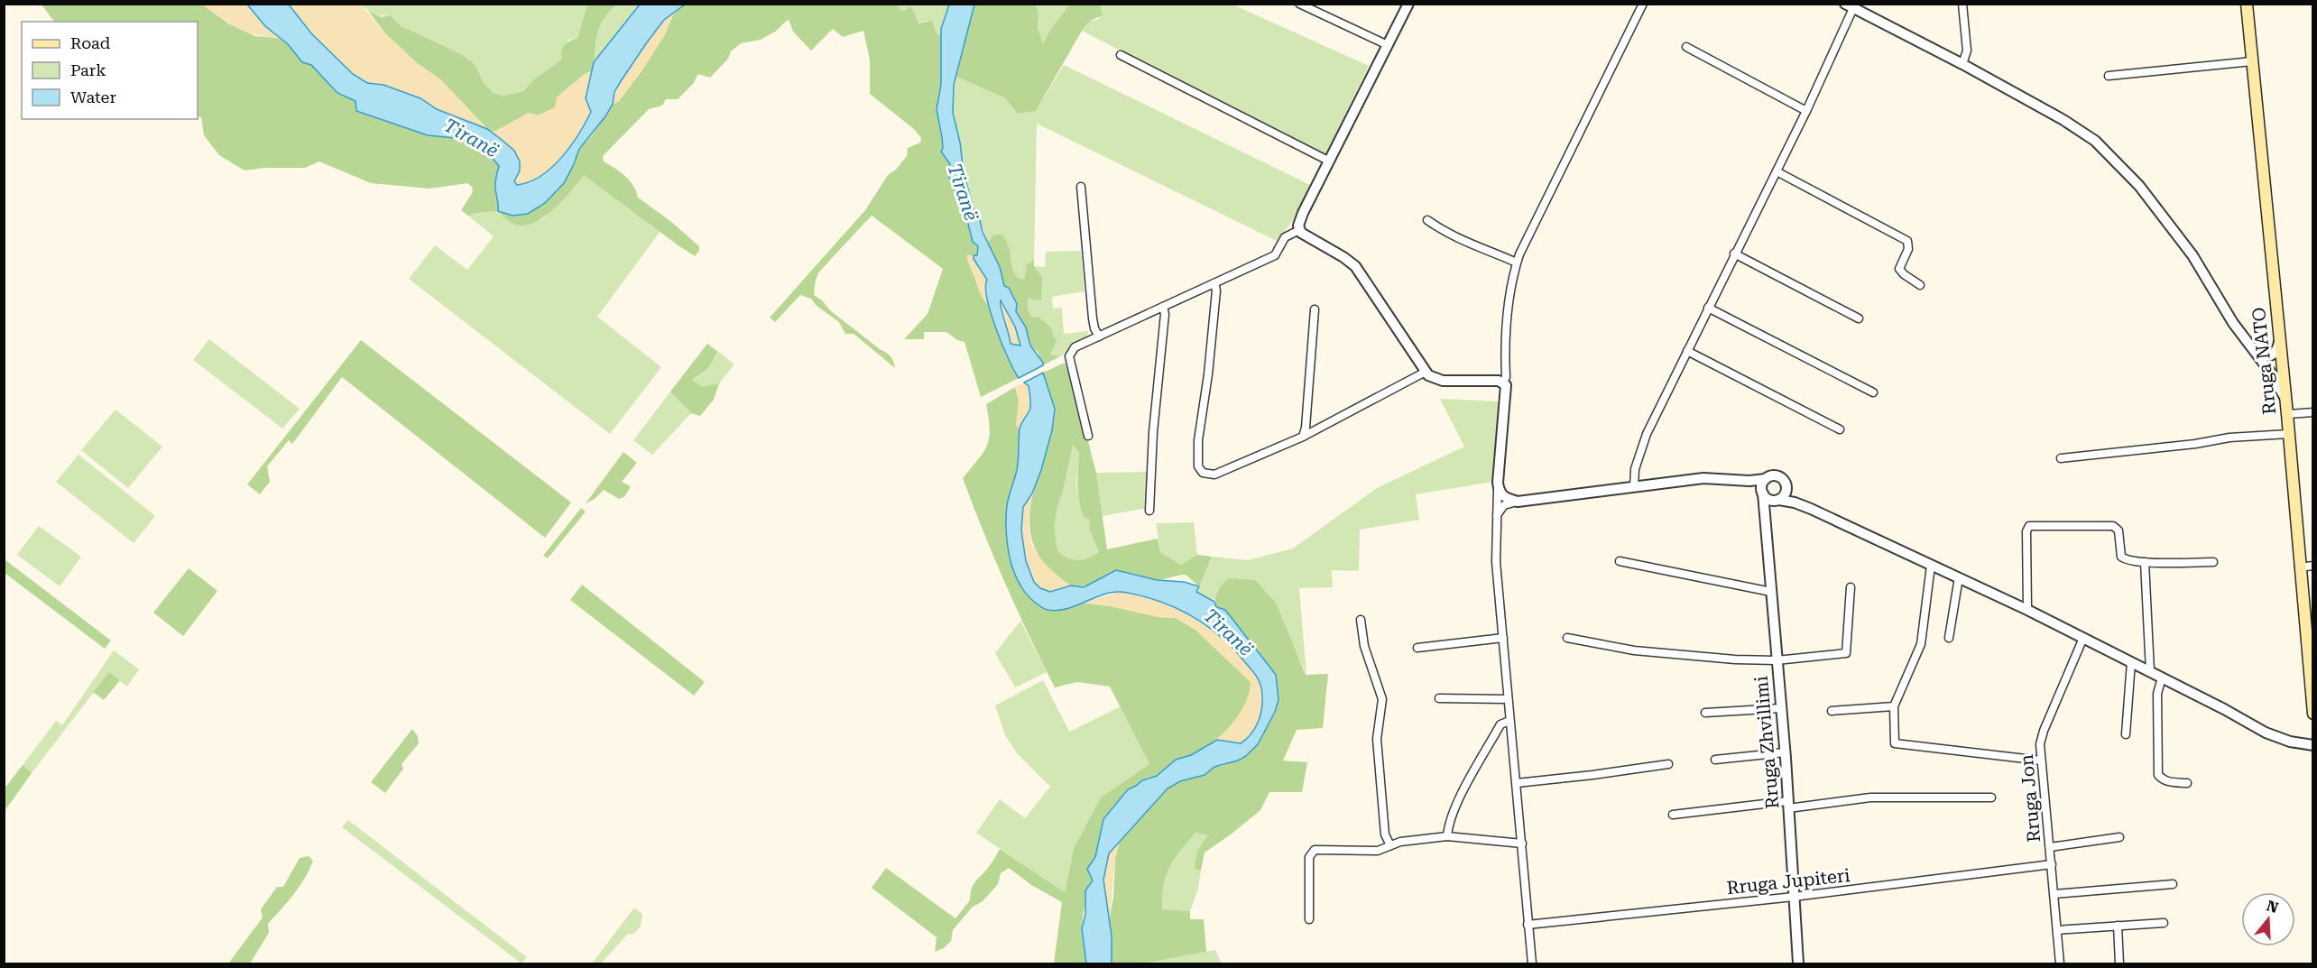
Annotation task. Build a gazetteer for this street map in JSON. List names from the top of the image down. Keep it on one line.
{"streets":{"main road":["Rruga NATO"],"street":["Rruga Zhvillimi","Rruga Jon","Rruga Jupiteri"]},"crossings":[["Rruga Zhvillimi","Rruga Jupiteri"],["Rruga Jon","Rruga Jupiteri"]],"water":["Tiranë"],"legend":["Road","Park","Water"],"north":"top"}
